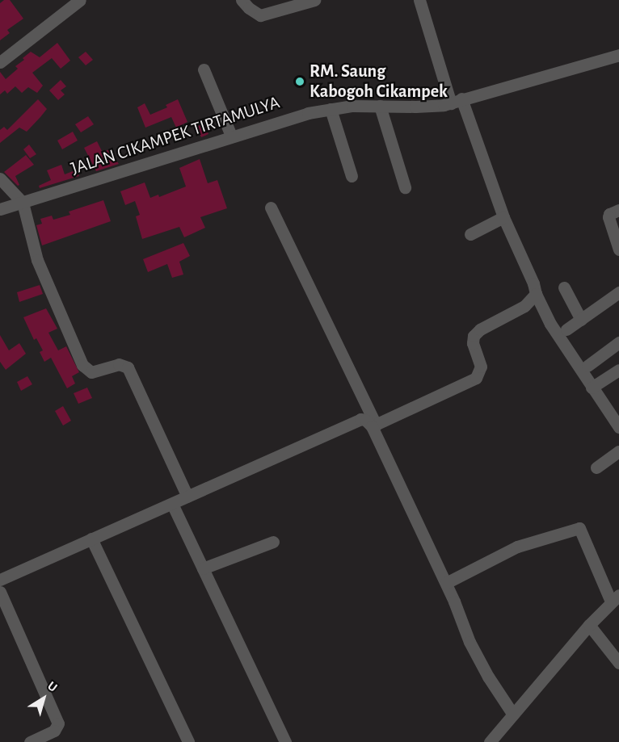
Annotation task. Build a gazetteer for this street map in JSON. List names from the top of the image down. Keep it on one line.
{"streets":{"street":["JALAN CIKAMPEK TIRTAMULYA"]},"places":["RM. Saung Kabogoh Cikampek"],"north":"top right"}
